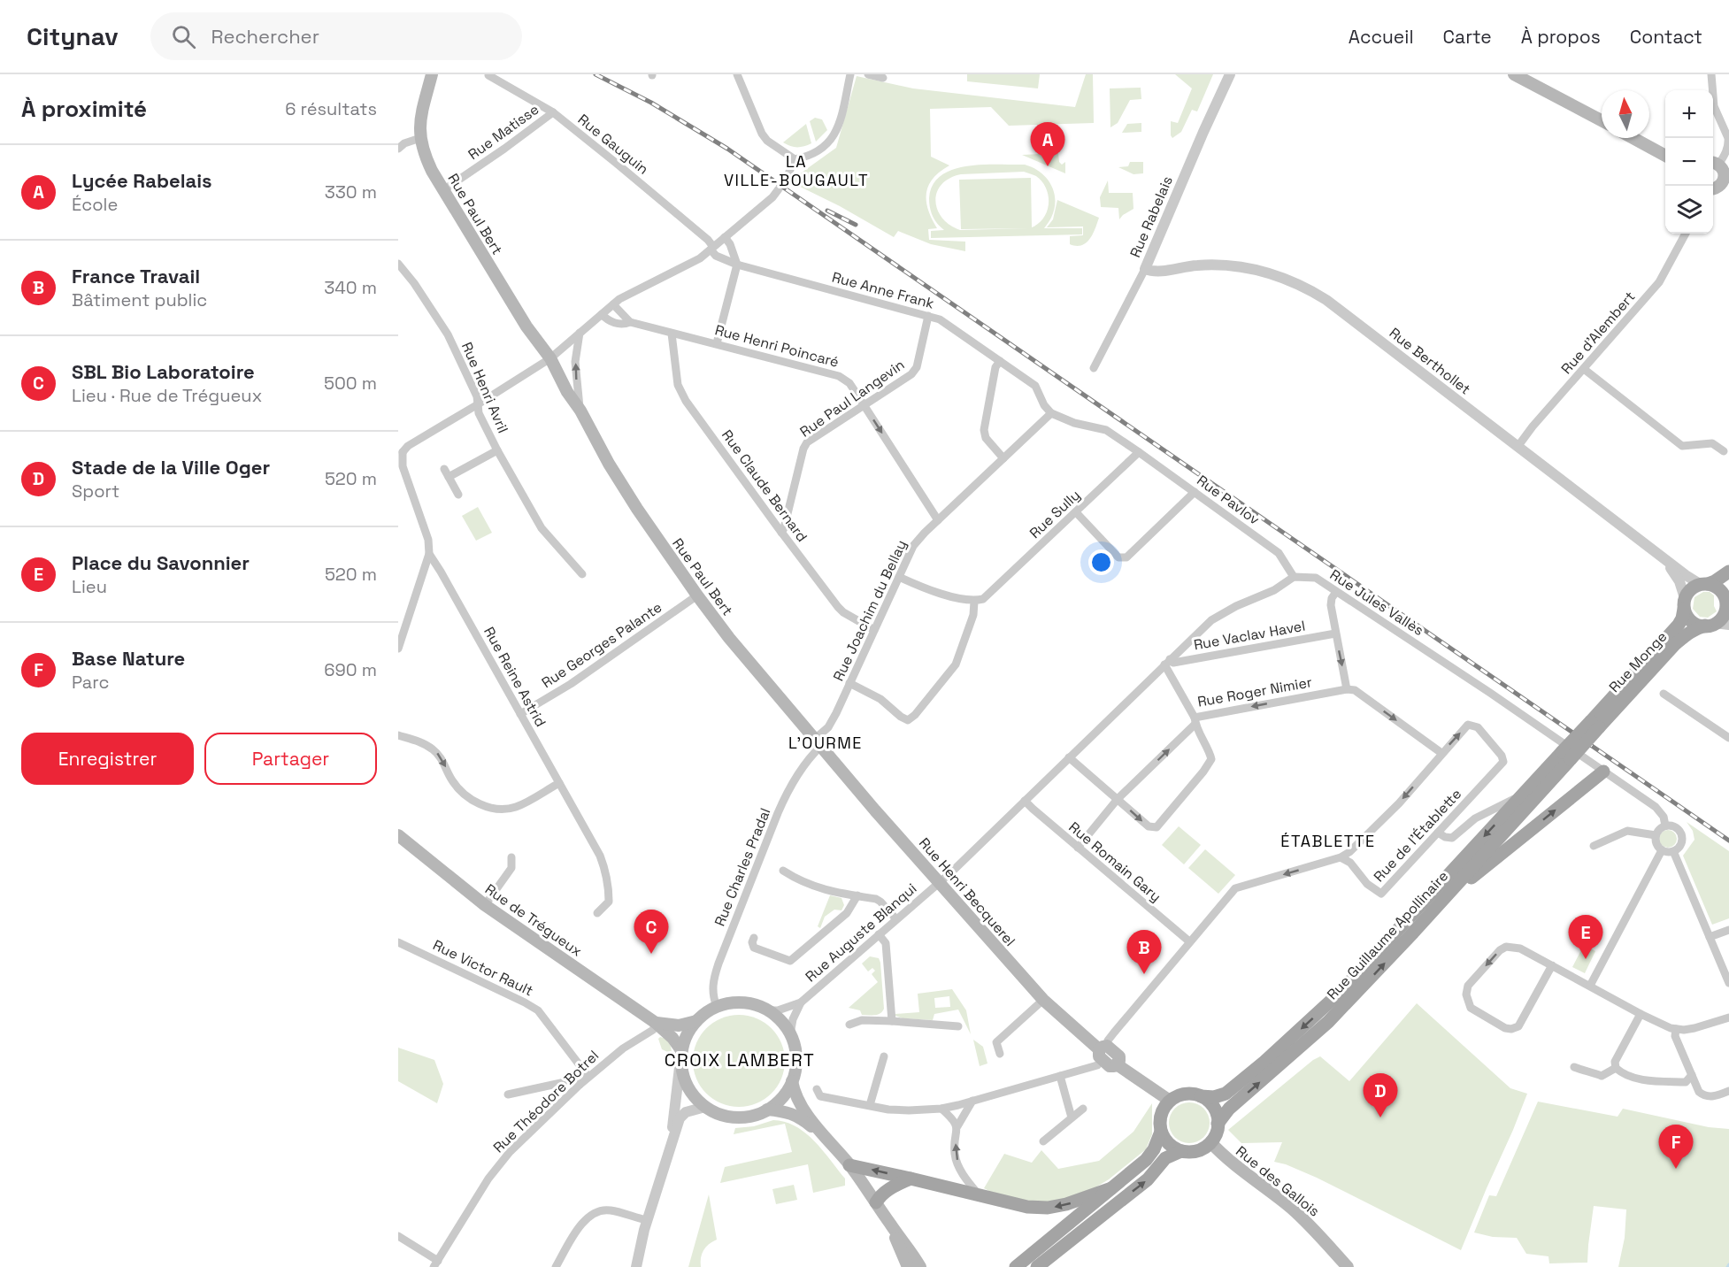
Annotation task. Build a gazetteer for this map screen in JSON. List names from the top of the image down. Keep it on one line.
{"streets":{"main road":["Rue Paul Bert","Rue Monge","Rue Henri Becquerel","Rue de Trégueux","Rue Guillaume Apollinaire","Rue des Gallois"],"street":["Rue Matisse","Rue Gauguin","Rue Rabelais","Rue Anne Frank","Rue d'Alembert","Rue Henri Poincaré","Rue Berthollet","Rue Henri Avril","Rue Paul Langevin","Rue Claude Bernard","Rue Pavlov","Rue Sully","Rue Jules Vallès","Rue Joachim du Bellay","Rue Vaclav Havel","Rue Georges Palante","Rue Reine Astrid","Rue Roger Nimier","Rue de l'Établette","Rue Romain Gary","Rue Charles Pradal","Rue Auguste Blanqui","Rue Victor Rault","Rue Théodore Botrel"]},"crossings":[["Rue Matisse","Rue Gauguin"],["Rue Matisse","Rue Paul Bert"],["Rue Gauguin","Rue Anne Frank"],["Rue Paul Bert","Rue Joachim du Bellay"],["Rue Paul Bert","Rue Georges Palante"],["Rue Paul Bert","Rue Charles Pradal"],["Rue Paul Bert","Rue Henri Becquerel"],["Rue Rabelais","Rue Berthollet"],["Rue Anne Frank","Rue Paul Langevin"],["Rue Anne Frank","Rue Joachim du Bellay"],["Rue d'Alembert","Rue Berthollet"],["Rue Henri Poincaré","Rue Paul Langevin"],["Rue Henri Poincaré","Rue Claude Bernard"],["Rue Henri Poincaré","Rue Joachim du Bellay"],["Rue Berthollet","Rue Monge"],["Rue Paul Langevin","Rue Claude Bernard"],["Rue Claude Bernard","Rue Joachim du Bellay"],["Rue Pavlov","Rue Sully"],["Rue Pavlov","Rue Jules Vallès"],["Rue Joachim du Bellay","Rue Charles Pradal"],["Rue Joachim du Bellay","Rue Henri Becquerel"],["Rue Vaclav Havel","Rue Roger Nimier"],["Rue Georges Palante","Rue Reine Astrid"],["Rue Charles Pradal","Rue Henri Becquerel"],["Rue Charles Pradal","Rue de Trégueux"],["Rue Charles Pradal","Rue Auguste Blanqui"],["Rue Henri Becquerel","Rue Auguste Blanqui"],["Rue de Trégueux","Rue Auguste Blanqui"],["Rue de Trégueux","Rue Théodore Botrel"],["Rue Guillaume Apollinaire","Rue des Gallois"],["Rue Victor Rault","Rue Théodore Botrel"]],"one_way":["Rue Roger Nimier"],"districts":["LA VILLE-BOUGAULT","L'OURME","ÉTABLETTE","CROIX LAMBERT"],"north":"top","page":{"header":"Citynav","search":"Rechercher","nav":["Accueil","Carte","À propos","Contact"],"heading":["À proximité","6 résultats"],"map_buttons":["+","−"],"pins":["A","C","E","B","D","F"],"list":[{"mark":"A","name":"Lycée Rabelais","note":"École","value":"330 m"},{"mark":"B","name":"France Travail","note":"Bâtiment public","value":"340 m"},{"mark":"C","name":"SBL Bio Laboratoire","note":"Lieu · Rue de Trégueux","value":"500 m"},{"mark":"D","name":"Stade de la Ville Oger","note":"Sport","value":"520 m"},{"mark":"E","name":"Place du Savonnier","note":"Lieu","value":"520 m"},{"mark":"F","name":"Base Nature","note":"Parc","value":"690 m"}],"buttons":["Enregistrer","Partager"]}}
